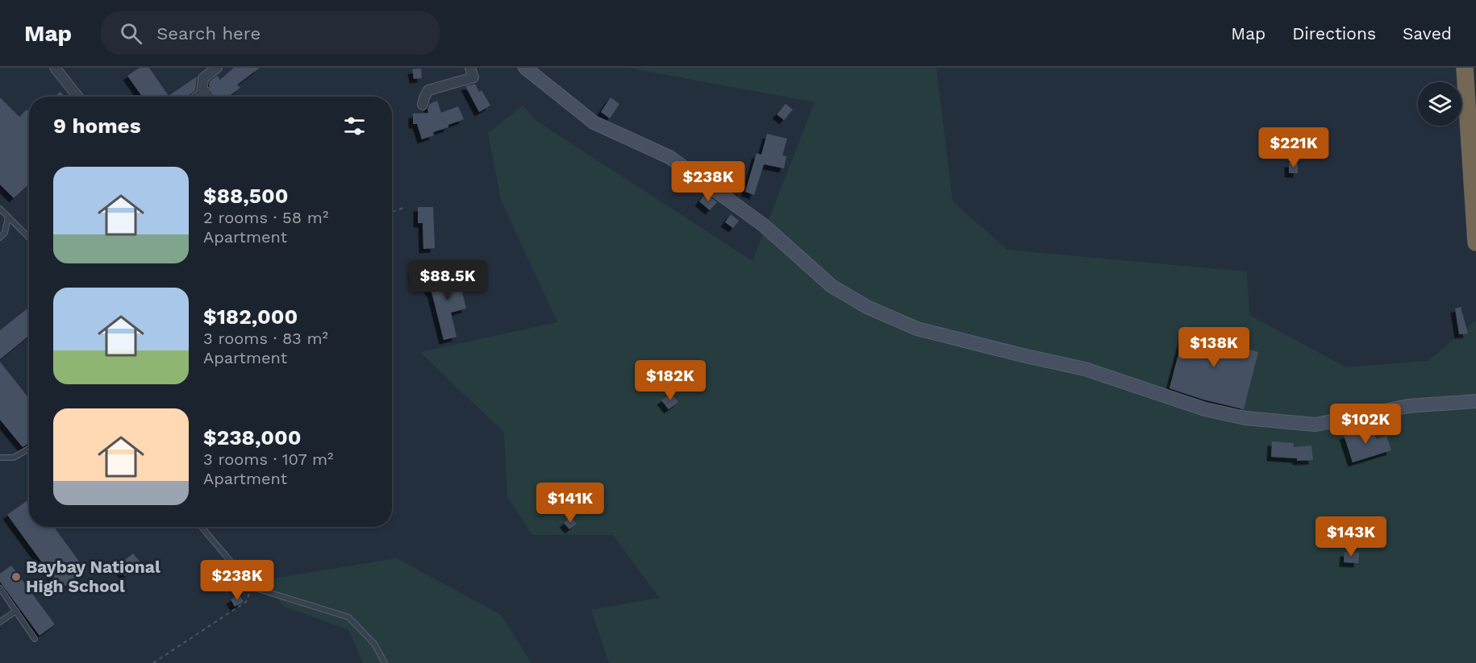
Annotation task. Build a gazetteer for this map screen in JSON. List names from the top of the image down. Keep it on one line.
{"places":["Baybay National High School"],"page":{"header":"Map","search":"Search here","nav":["Map","Directions","Saved"],"heading":"9 homes","price":["$221K","$238K","$88.5K","$138K","$182K","$102K","$141K","$143K","$238K"],"list":[{"name":"$88,500","note":"2 rooms · 58 m² · Apartment"},{"name":"$182,000","note":"3 rooms · 83 m² · Apartment"},{"name":"$238,000","note":"3 rooms · 107 m² · Apartment"}]}}
